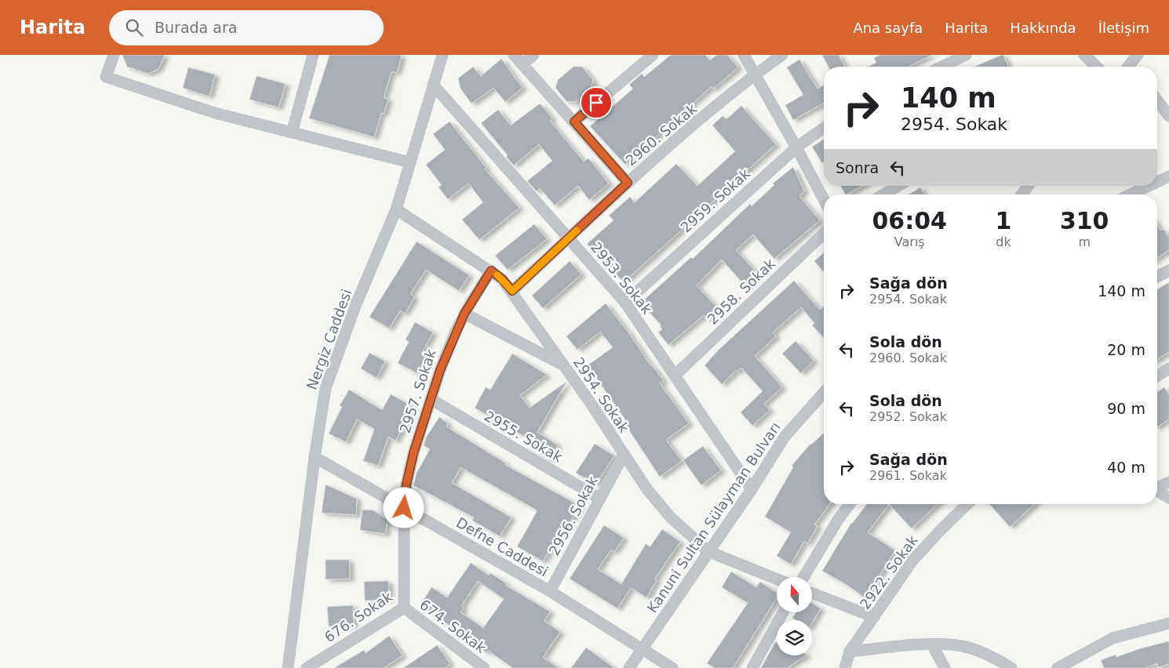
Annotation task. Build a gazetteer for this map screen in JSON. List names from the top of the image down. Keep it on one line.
{"streets":{"street":["2960. Sokak","2959. Sokak","2953. Sokak","2958. Sokak","Nergiz Caddesi","2957. Sokak","2954. Sokak","2955. Sokak","2956. Sokak","Kanuni Sultan Sülayman Bulvarı","Defne Caddesi","2922. Sokak","676. Sokak","674. Sokak"]},"crossings":[["2960. Sokak","2953. Sokak"],["2960. Sokak","2954. Sokak"],["2959. Sokak","2953. Sokak"],["2953. Sokak","2958. Sokak"],["2953. Sokak","Nergiz Caddesi"],["2953. Sokak","Kanuni Sultan Sülayman Bulvarı"],["Nergiz Caddesi","2954. Sokak"],["Nergiz Caddesi","Defne Caddesi"],["2957. Sokak","2954. Sokak"],["2957. Sokak","2955. Sokak"],["2957. Sokak","Defne Caddesi"],["2957. Sokak","676. Sokak"],["2954. Sokak","2956. Sokak"],["2954. Sokak","Kanuni Sultan Sülayman Bulvarı"],["2955. Sokak","2956. Sokak"],["2956. Sokak","Defne Caddesi"],["Kanuni Sultan Sülayman Bulvarı","Defne Caddesi"],["Defne Caddesi","676. Sokak"],["676. Sokak","674. Sokak"]],"north":"top","page":{"header":"Harita","search":"Burada ara","nav":["Ana sayfa","Harita","Hakkında","İletişim"],"turn":["140 m","2954. Sokak"],"then":"Sonra","eta":["06:04","Varış","1","dk","310","m"],"list":[{"name":"Sağa dön","note":"2954. Sokak","value":"140 m"},{"name":"Sola dön","note":"2960. Sokak","value":"20 m"},{"name":"Sola dön","note":"2952. Sokak","value":"90 m"},{"name":"Sağa dön","note":"2961. Sokak","value":"40 m"}]}}
